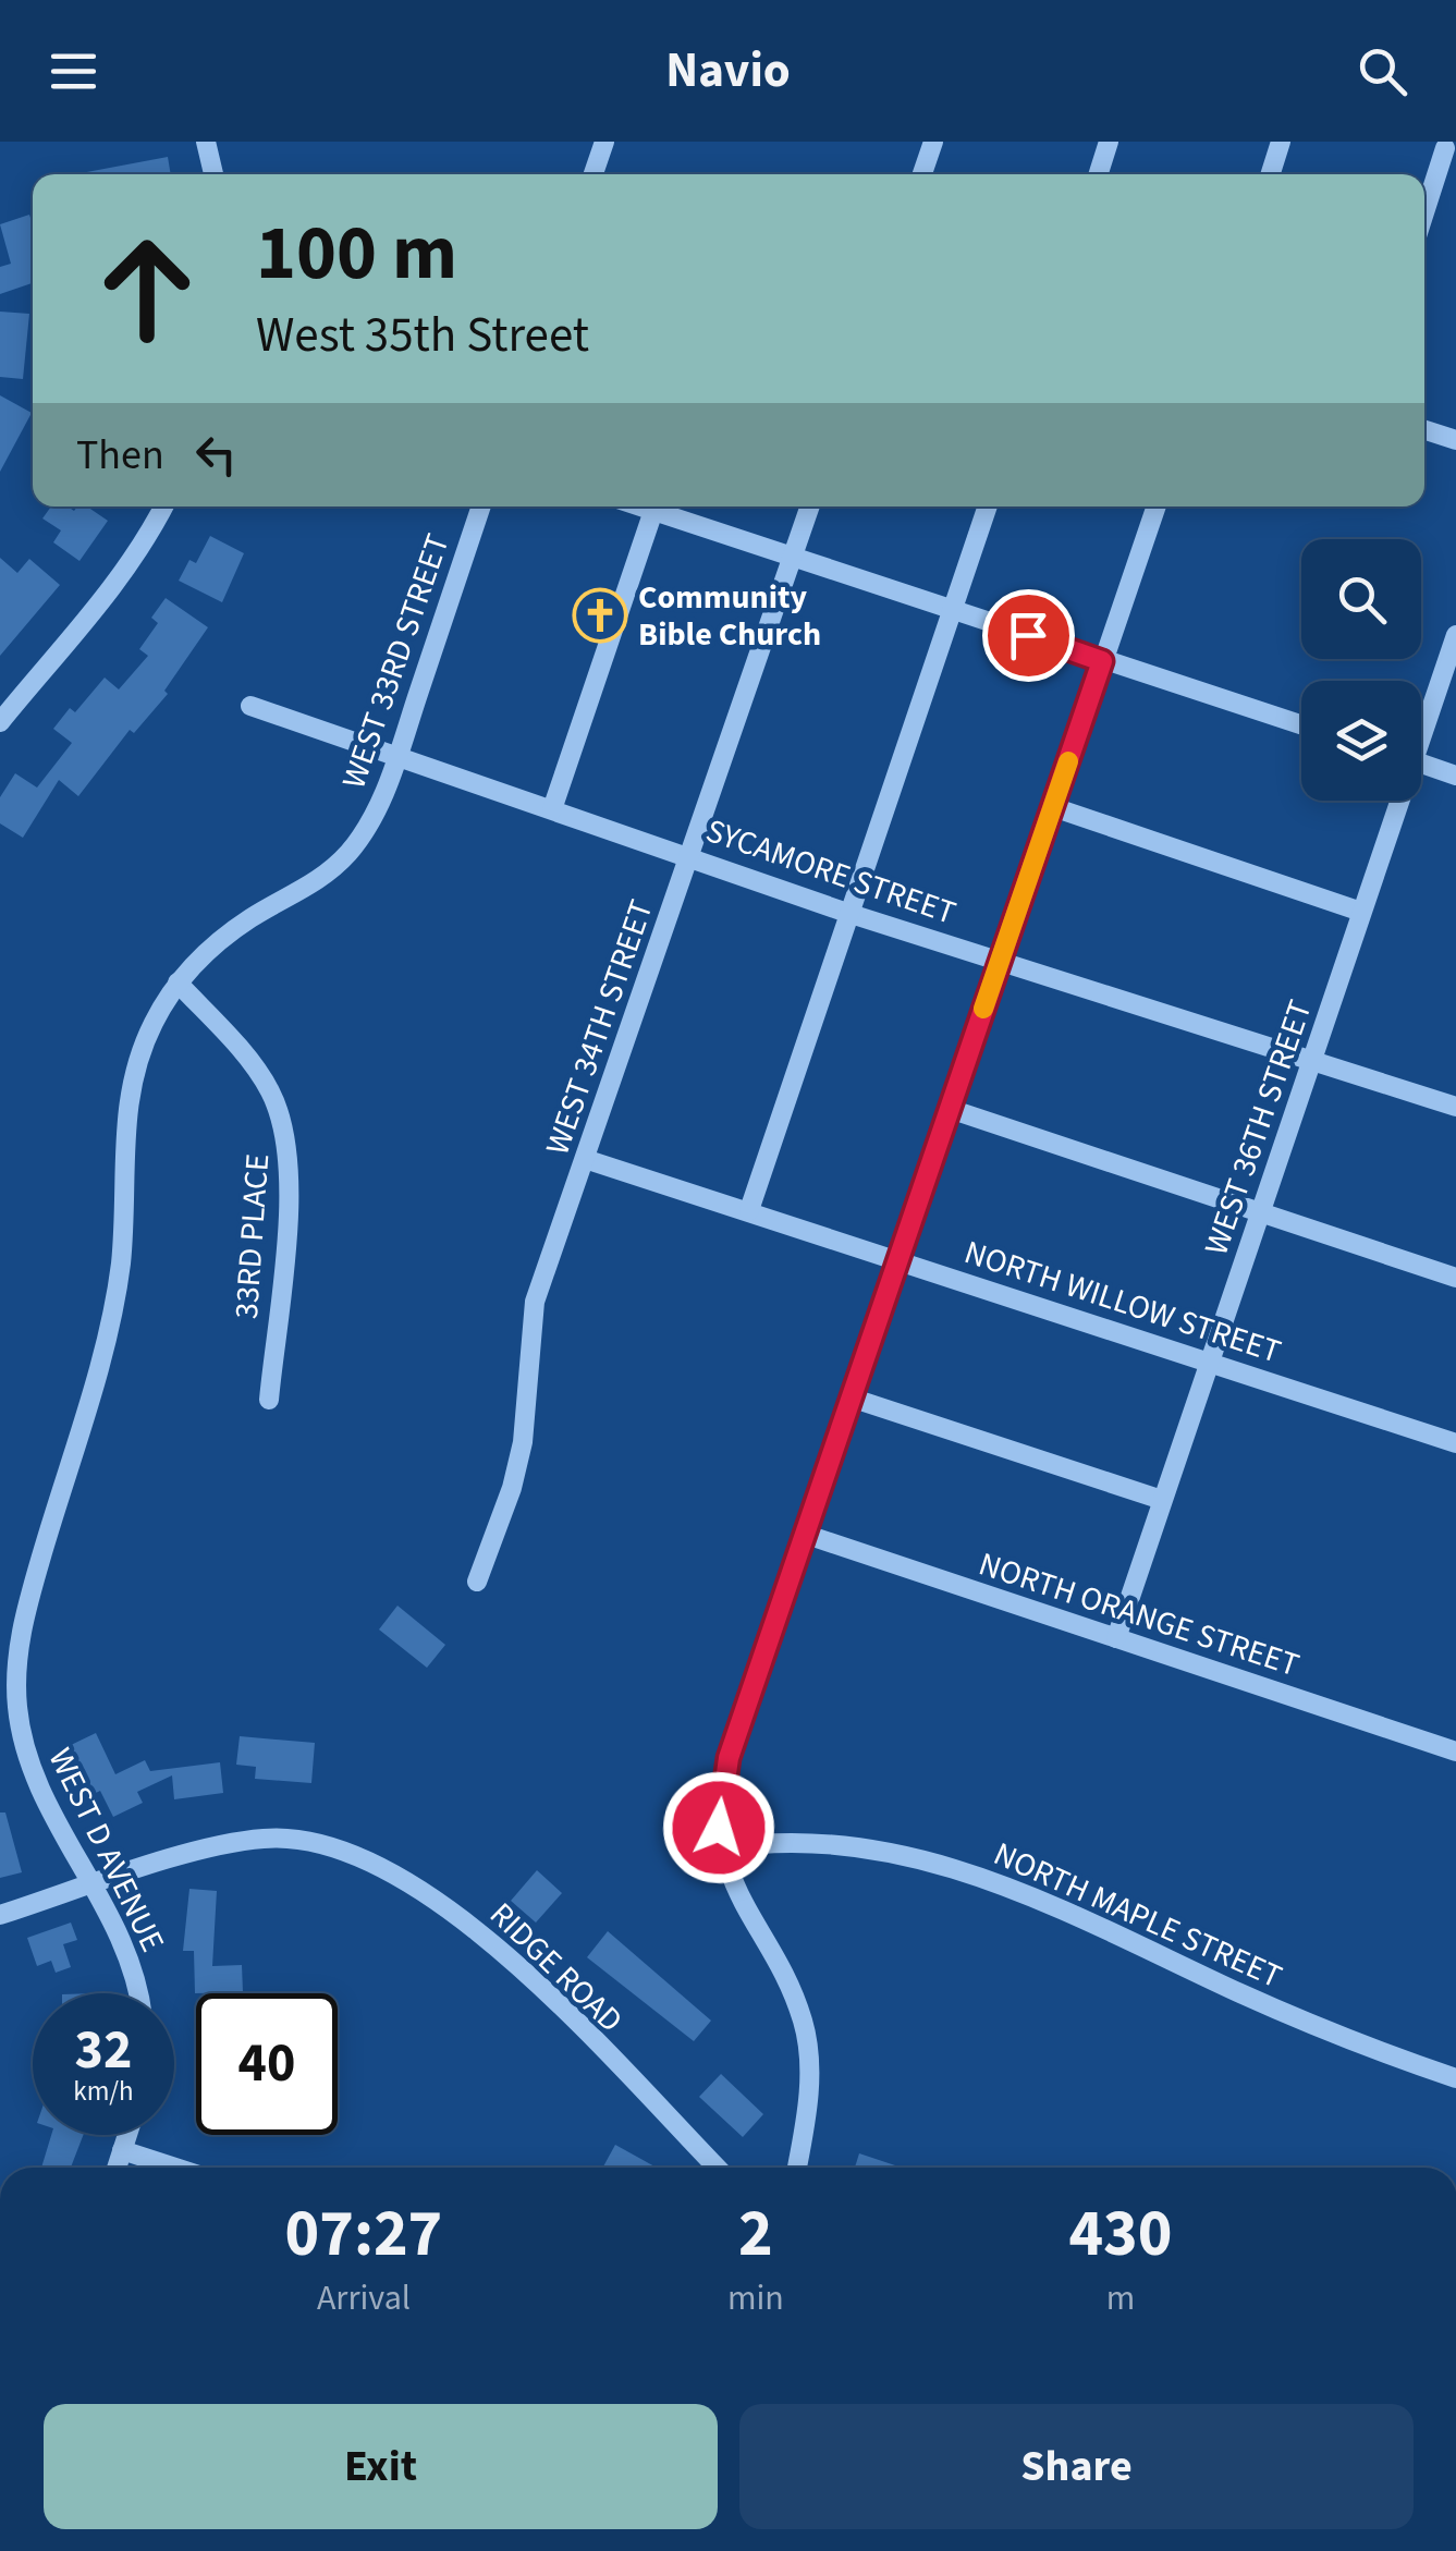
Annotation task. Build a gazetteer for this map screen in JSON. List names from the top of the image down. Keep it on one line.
{"streets":{"street":["WEST 33RD STREET","SYCAMORE STREET","WEST 34TH STREET","WEST 36TH STREET","33RD PLACE","NORTH WILLOW STREET","NORTH ORANGE STREET","WEST D AVENUE","NORTH MAPLE STREET","RIDGE ROAD"]},"crossings":[["WEST 33RD STREET","SYCAMORE STREET"],["WEST 33RD STREET","33RD PLACE"],["WEST 33RD STREET","WEST D AVENUE"],["SYCAMORE STREET","WEST 34TH STREET"],["SYCAMORE STREET","WEST 36TH STREET"],["WEST 34TH STREET","NORTH WILLOW STREET"],["WEST 36TH STREET","NORTH WILLOW STREET"],["WEST 36TH STREET","NORTH ORANGE STREET"],["WEST D AVENUE","RIDGE ROAD"]],"places":{"church":["Community Bible Church"]},"page":{"header":"Navio","turn":["100 m","West 35th Street"],"then":"Then","speed":"32 km/h","limit":"40","eta":["07:27","Arrival","2","min","430","m"],"buttons":["Exit","Share"]}}
